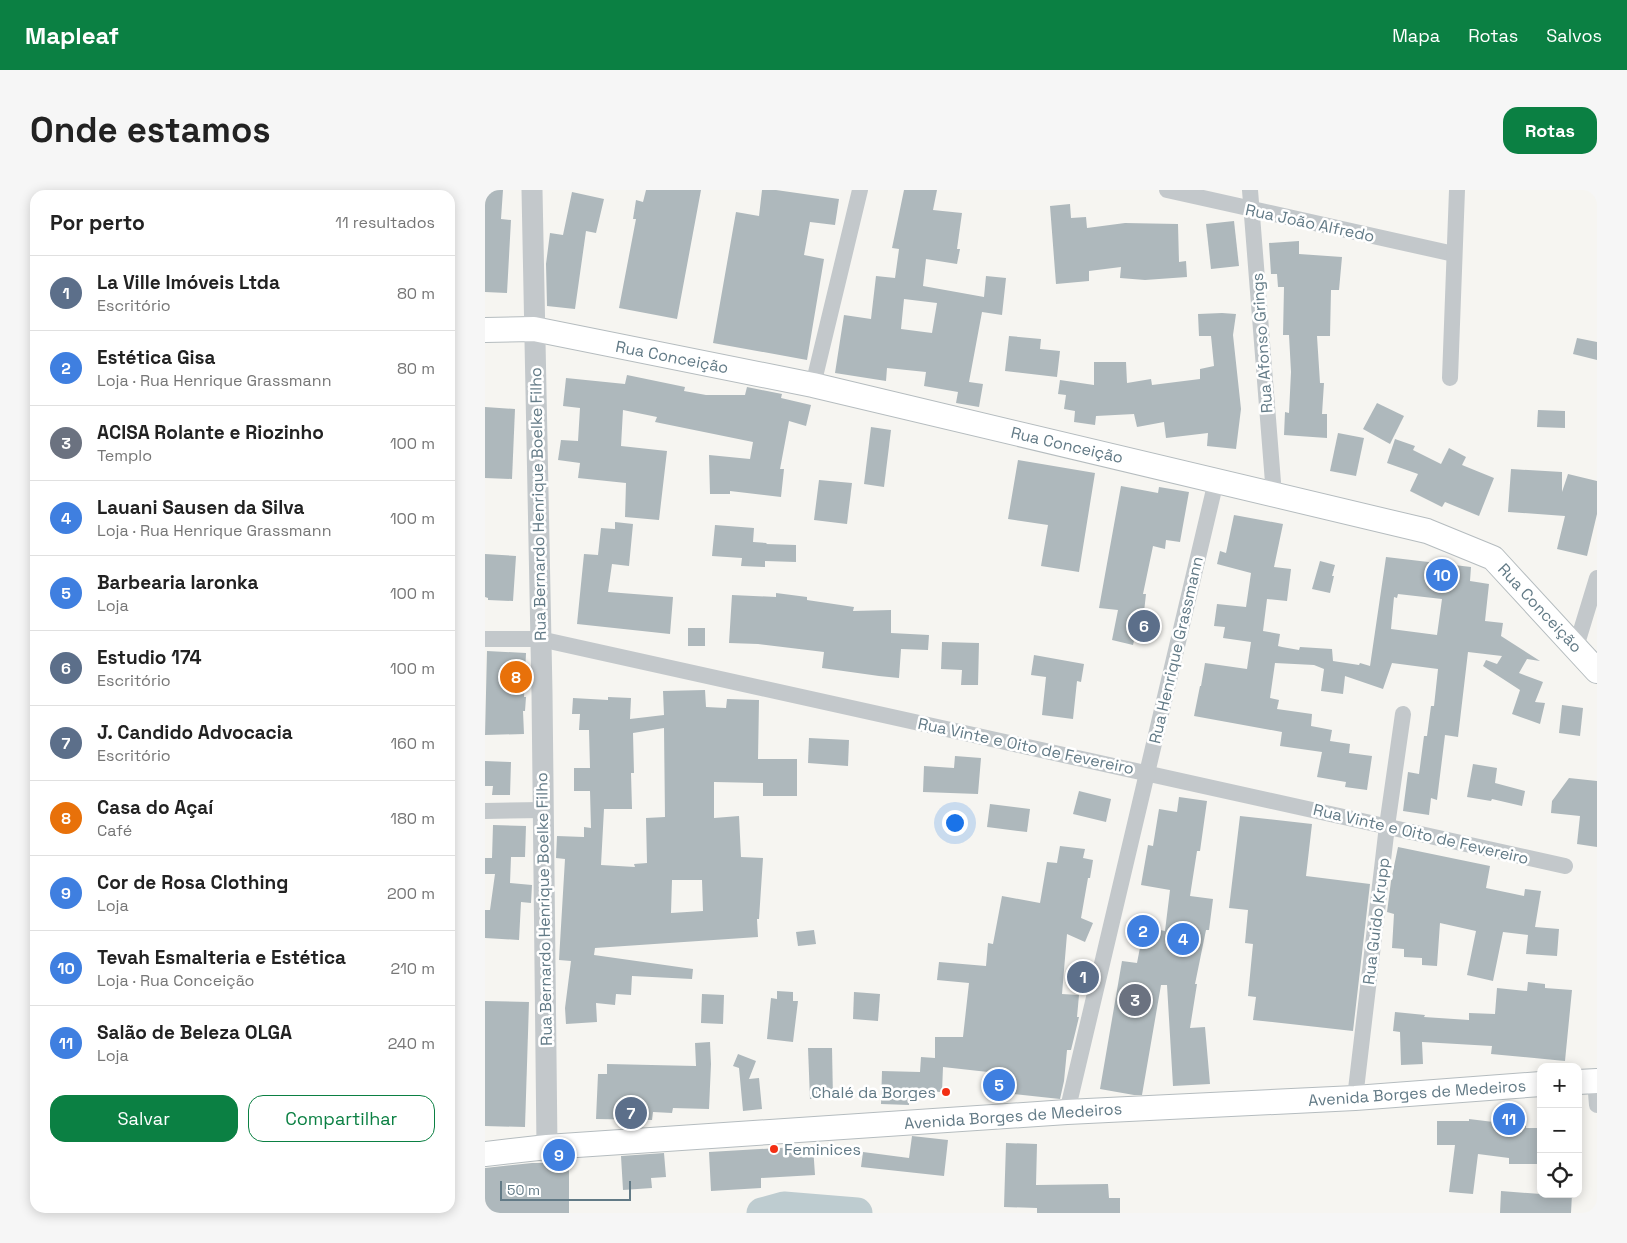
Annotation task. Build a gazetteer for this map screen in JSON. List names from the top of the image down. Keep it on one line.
{"streets":{"main road":["Rua Conceição","Avenida Borges de Medeiros"],"street":["Rua João Alfredo","Rua Afonso Grings","Rua Bernardo Henrique Boelke Filho","Rua Henrique Grassmann","Rua Vinte e Oito de Fevereiro","Rua Guido Krupp"]},"crossings":[["Rua João Alfredo","Rua Afonso Grings"],["Rua Afonso Grings","Rua Conceição"],["Rua Conceição","Rua Bernardo Henrique Boelke Filho"],["Rua Conceição","Rua Henrique Grassmann"],["Rua Bernardo Henrique Boelke Filho","Rua Vinte e Oito de Fevereiro"],["Rua Bernardo Henrique Boelke Filho","Avenida Borges de Medeiros"],["Rua Henrique Grassmann","Rua Vinte e Oito de Fevereiro"],["Rua Henrique Grassmann","Avenida Borges de Medeiros"],["Rua Vinte e Oito de Fevereiro","Rua Guido Krupp"],["Rua Guido Krupp","Avenida Borges de Medeiros"]],"places":["Chalé da Borges","Feminices"],"scale_bar":"50 m","page":{"header":"Mapleaf","nav":["Mapa","Rotas","Salvos"],"buttons":["Rotas",["Salvar","Compartilhar"]],"title":"Onde estamos","heading":["Por perto","11 resultados"],"list":[{"mark":"1","name":"La Ville Imóveis Ltda","note":"Escritório","value":"80 m"},{"mark":"2","name":"Estética Gisa","note":"Loja · Rua Henrique Grassmann","value":"80 m"},{"mark":"3","name":"ACISA Rolante e Riozinho","note":"Templo","value":"100 m"},{"mark":"4","name":"Lauani Sausen da Silva","note":"Loja · Rua Henrique Grassmann","value":"100 m"},{"mark":"5","name":"Barbearia Iaronka","note":"Loja","value":"100 m"},{"mark":"6","name":"Estudio 174","note":"Escritório","value":"100 m"},{"mark":"7","name":"J. Candido Advocacia","note":"Escritório","value":"160 m"},{"mark":"8","name":"Casa do Açaí","note":"Café","value":"180 m"},{"mark":"9","name":"Cor de Rosa Clothing","note":"Loja","value":"200 m"},{"mark":"10","name":"Tevah Esmalteria e Estética","note":"Loja · Rua Conceição","value":"210 m"},{"mark":"11","name":"Salão de Beleza OLGA","note":"Loja","value":"240 m"}],"pins":["10","6","8","2","4","1","3","5","7","11","9"],"map_buttons":["+","−"],"scale":"50 m"}}
